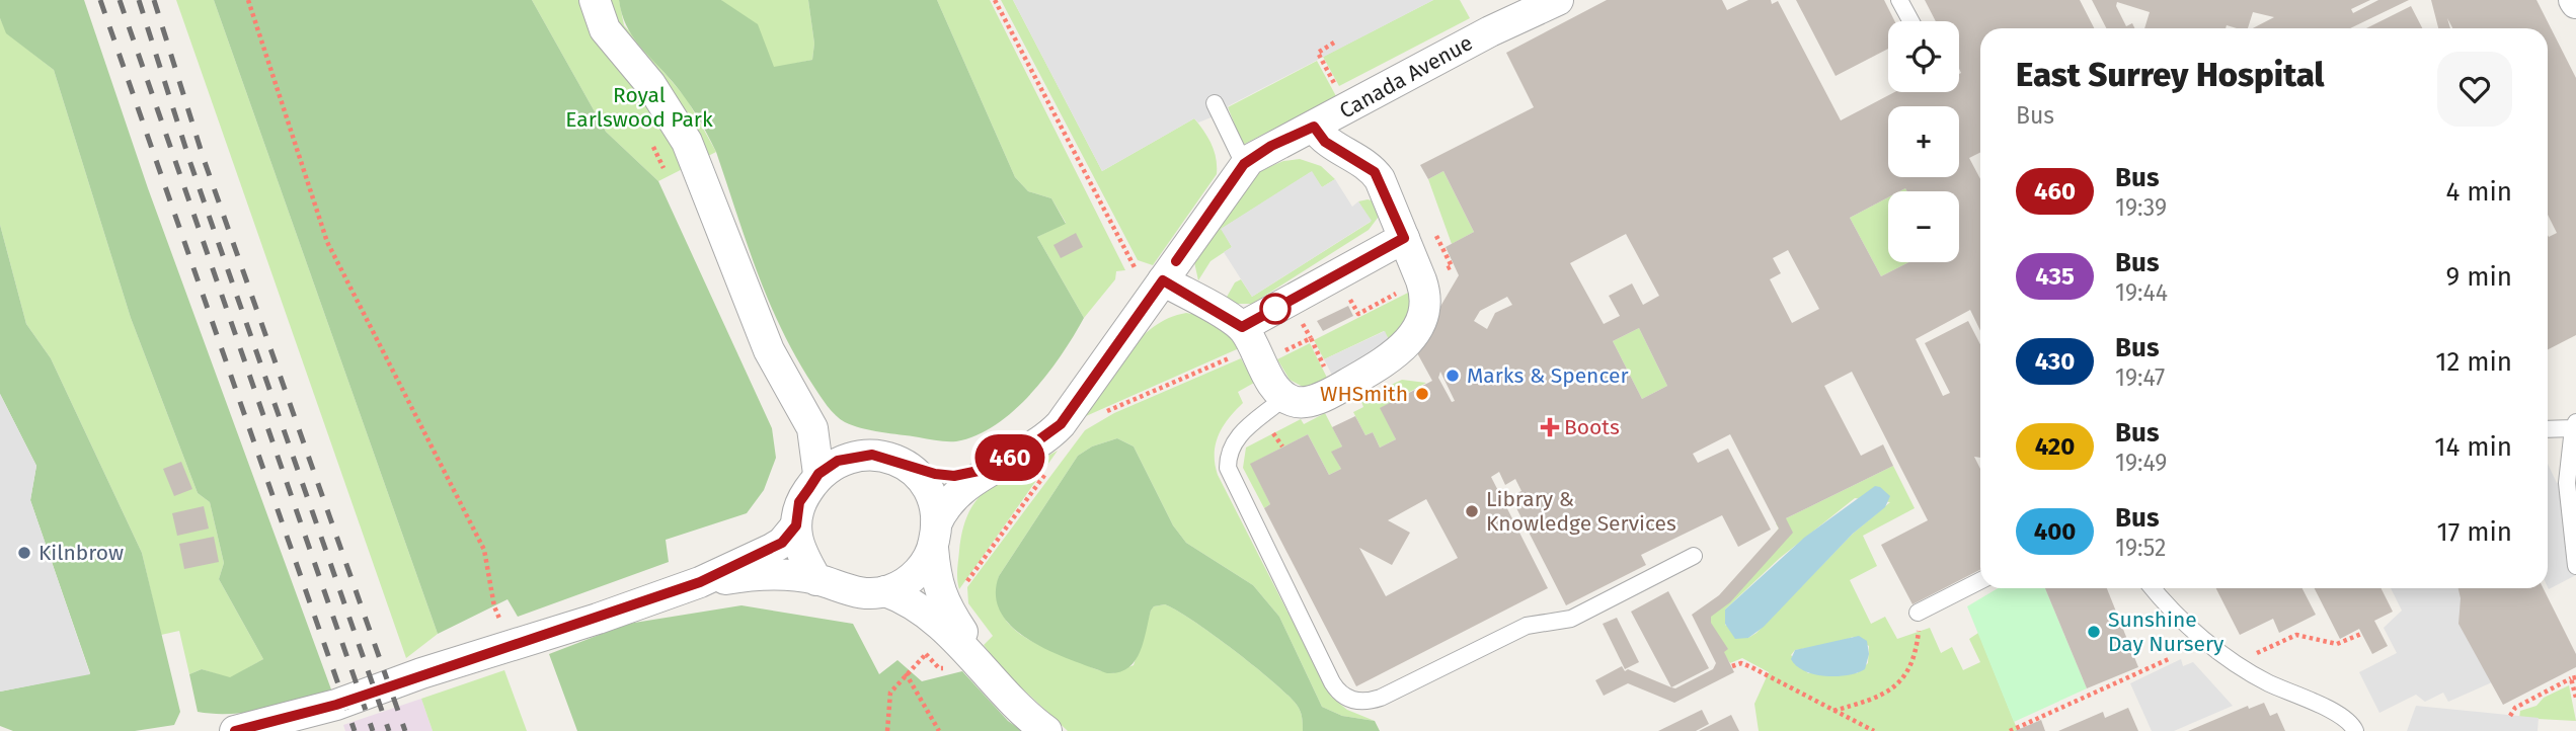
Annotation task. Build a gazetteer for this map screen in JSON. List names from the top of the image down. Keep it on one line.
{"streets":{"street":["Canada Avenue"]},"parks":["Royal Earlswood Park"],"places":{"other":["Marks & Spencer","WHSmith","Library & Knowledge Services","Kilnbrow","Sunshine Day Nursery"],"health":["Boots"]},"lines":["bus line 460"],"page":{"on_map":"460","map_buttons":["+","−"],"heading":["East Surrey Hospital","Bus"],"list":[{"mark":"460","name":"Bus","note":"19:39","value":"4 min"},{"mark":"435","name":"Bus","note":"19:44","value":"9 min"},{"mark":"430","name":"Bus","note":"19:47","value":"12 min"},{"mark":"420","name":"Bus","note":"19:49","value":"14 min"},{"mark":"400","name":"Bus","note":"19:52","value":"17 min"}]}}
